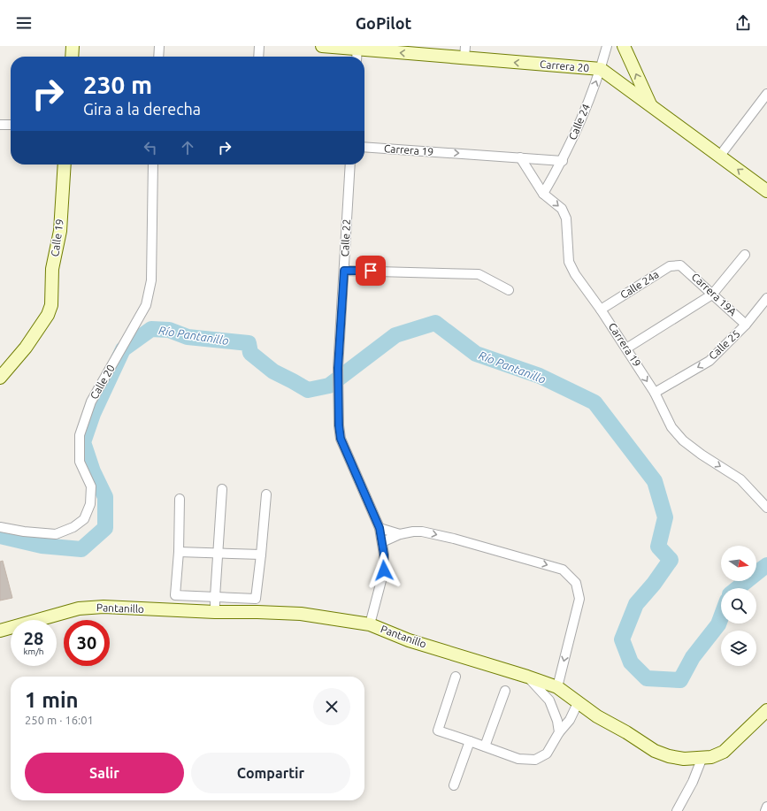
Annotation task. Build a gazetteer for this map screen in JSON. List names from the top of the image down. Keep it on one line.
{"streets":{"main road":["Carrera 20","Calle 19","Pantanillo"],"street":["Calle 24","Carrera 19","Calle 22","Calle 24a","Carrera 19A","Calle 25","Calle 20"]},"crossings":[["Carrera 20","Calle 24"],["Calle 24","Carrera 19"],["Carrera 19","Calle 24a"],["Carrera 19","Calle 25"],["Calle 22","Pantanillo"],["Calle 24a","Carrera 19A"],["Carrera 19A","Calle 25"]],"one_way":["Carrera 20","Calle 24","Carrera 19"],"water":["Río Pantanillo"],"north":"right","page":{"header":"GoPilot","turn":["230 m","Gira a la derecha"],"speed":"28 km/h","limit":"30","heading":["1 min","250 m · 16:01"],"buttons":["Salir","Compartir"]}}
